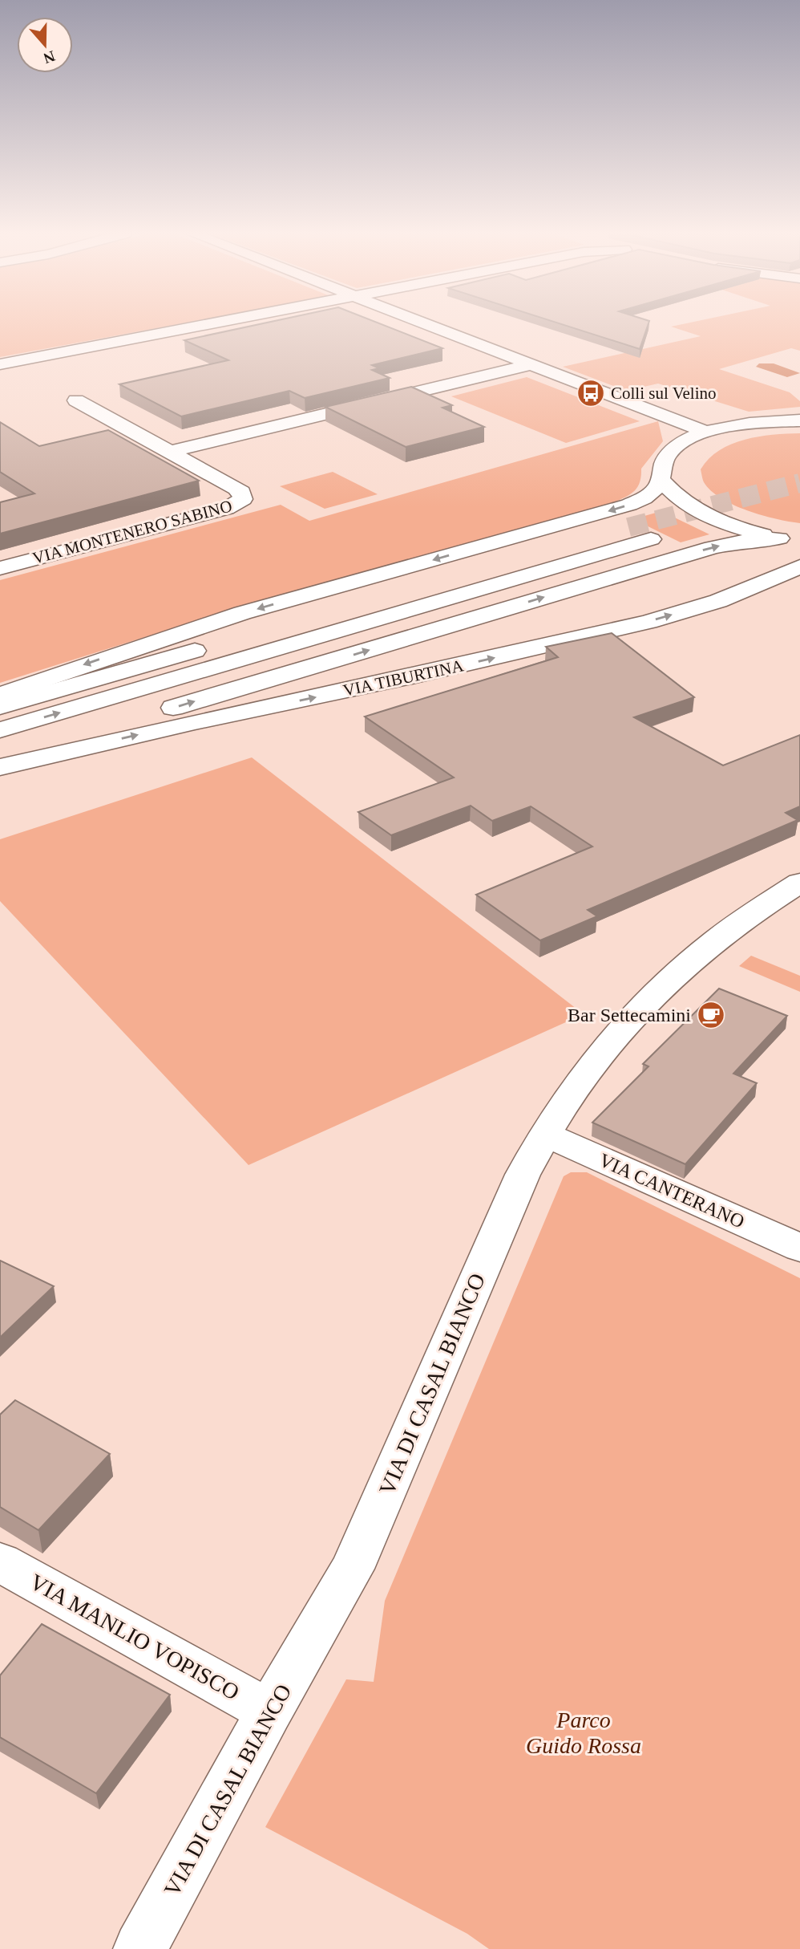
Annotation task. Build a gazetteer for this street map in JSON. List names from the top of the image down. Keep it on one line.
{"streets":{"street":["VIA MONTENERO SABINO","VIA TIBURTINA","VIA CANTERANO","VIA DI CASAL BIANCO","VIA MANLIO VOPISCO"]},"crossings":[["VIA CANTERANO","VIA DI CASAL BIANCO"],["VIA DI CASAL BIANCO","VIA MANLIO VOPISCO"]],"parks":["Parco Guido Rossa"],"places":{"bus stop":["Colli sul Velino"],"cafe":["Bar Settecamini"]},"north":"bottom"}
